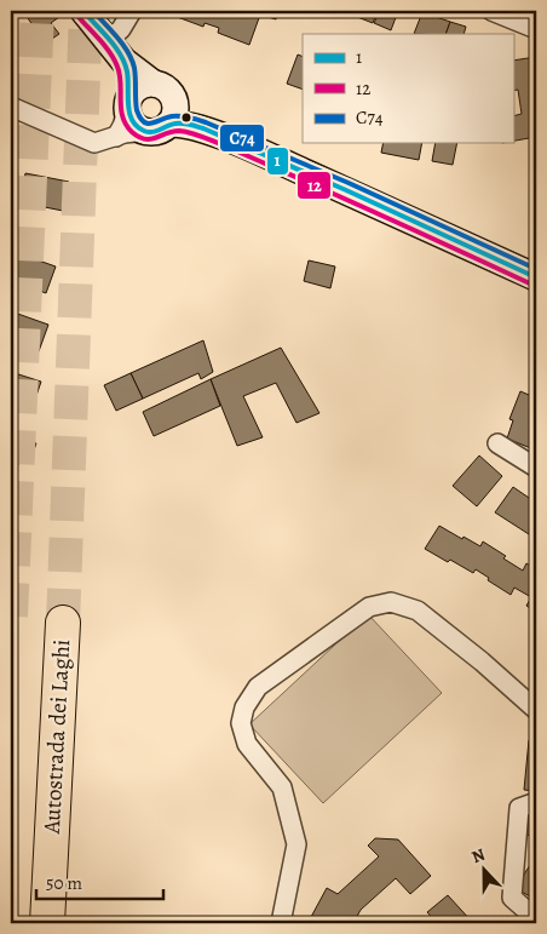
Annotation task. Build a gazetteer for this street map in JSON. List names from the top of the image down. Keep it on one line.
{"streets":{"highway":["Autostrada dei Laghi"]},"lines":["transit line 1","transit line C74","transit line 12"],"legend":["1","12","C74"],"scale_bar":"50 m","north":"top"}
